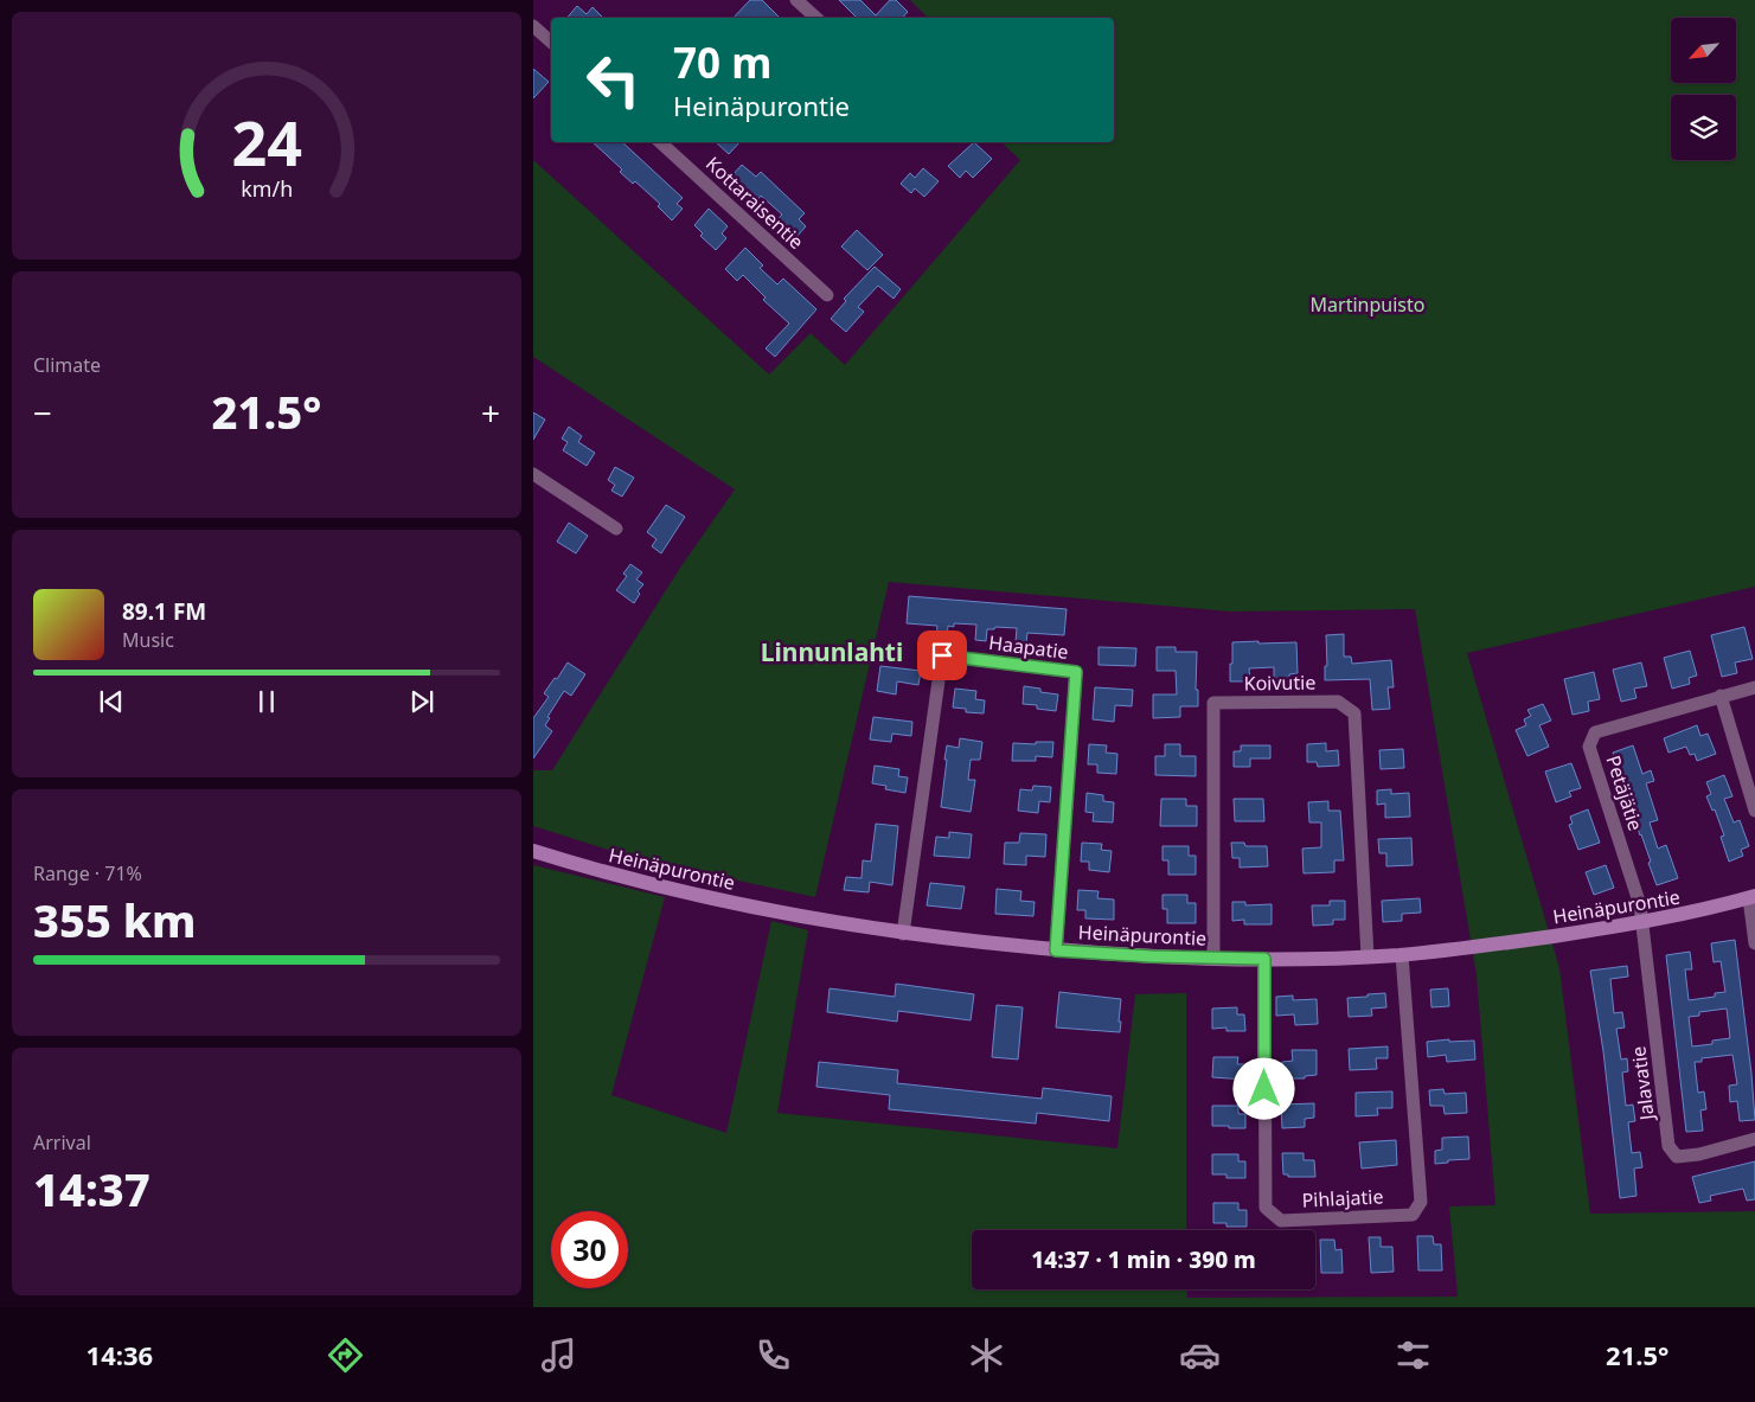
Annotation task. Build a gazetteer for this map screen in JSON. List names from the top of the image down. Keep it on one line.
{"streets":{"street":["Kottaraisentie","Haapatie","Koivutie","Petäjätie","Heinäpurontie","Jalavatie","Pihlajatie"]},"crossings":[["Haapatie","Heinäpurontie"],["Koivutie","Heinäpurontie"],["Petäjätie","Heinäpurontie"],["Petäjätie","Jalavatie"],["Heinäpurontie","Jalavatie"],["Heinäpurontie","Pihlajatie"]],"districts":["Linnunlahti"],"parks":["Martinpuisto"],"north":"bottom left","page":{"turn":["70 m","Heinäpurontie"],"tile":["Climate",["Range · 71%","355 km"],["Arrival","14:37"]],"heat":["−","21.5°","+"],"song":["89.1 FM","Music"],"limit":"30","trip":"14:37 · 1 min · 390 m","tabs":["14:36","21.5°"],"gauge":["24","km/h"]}}
